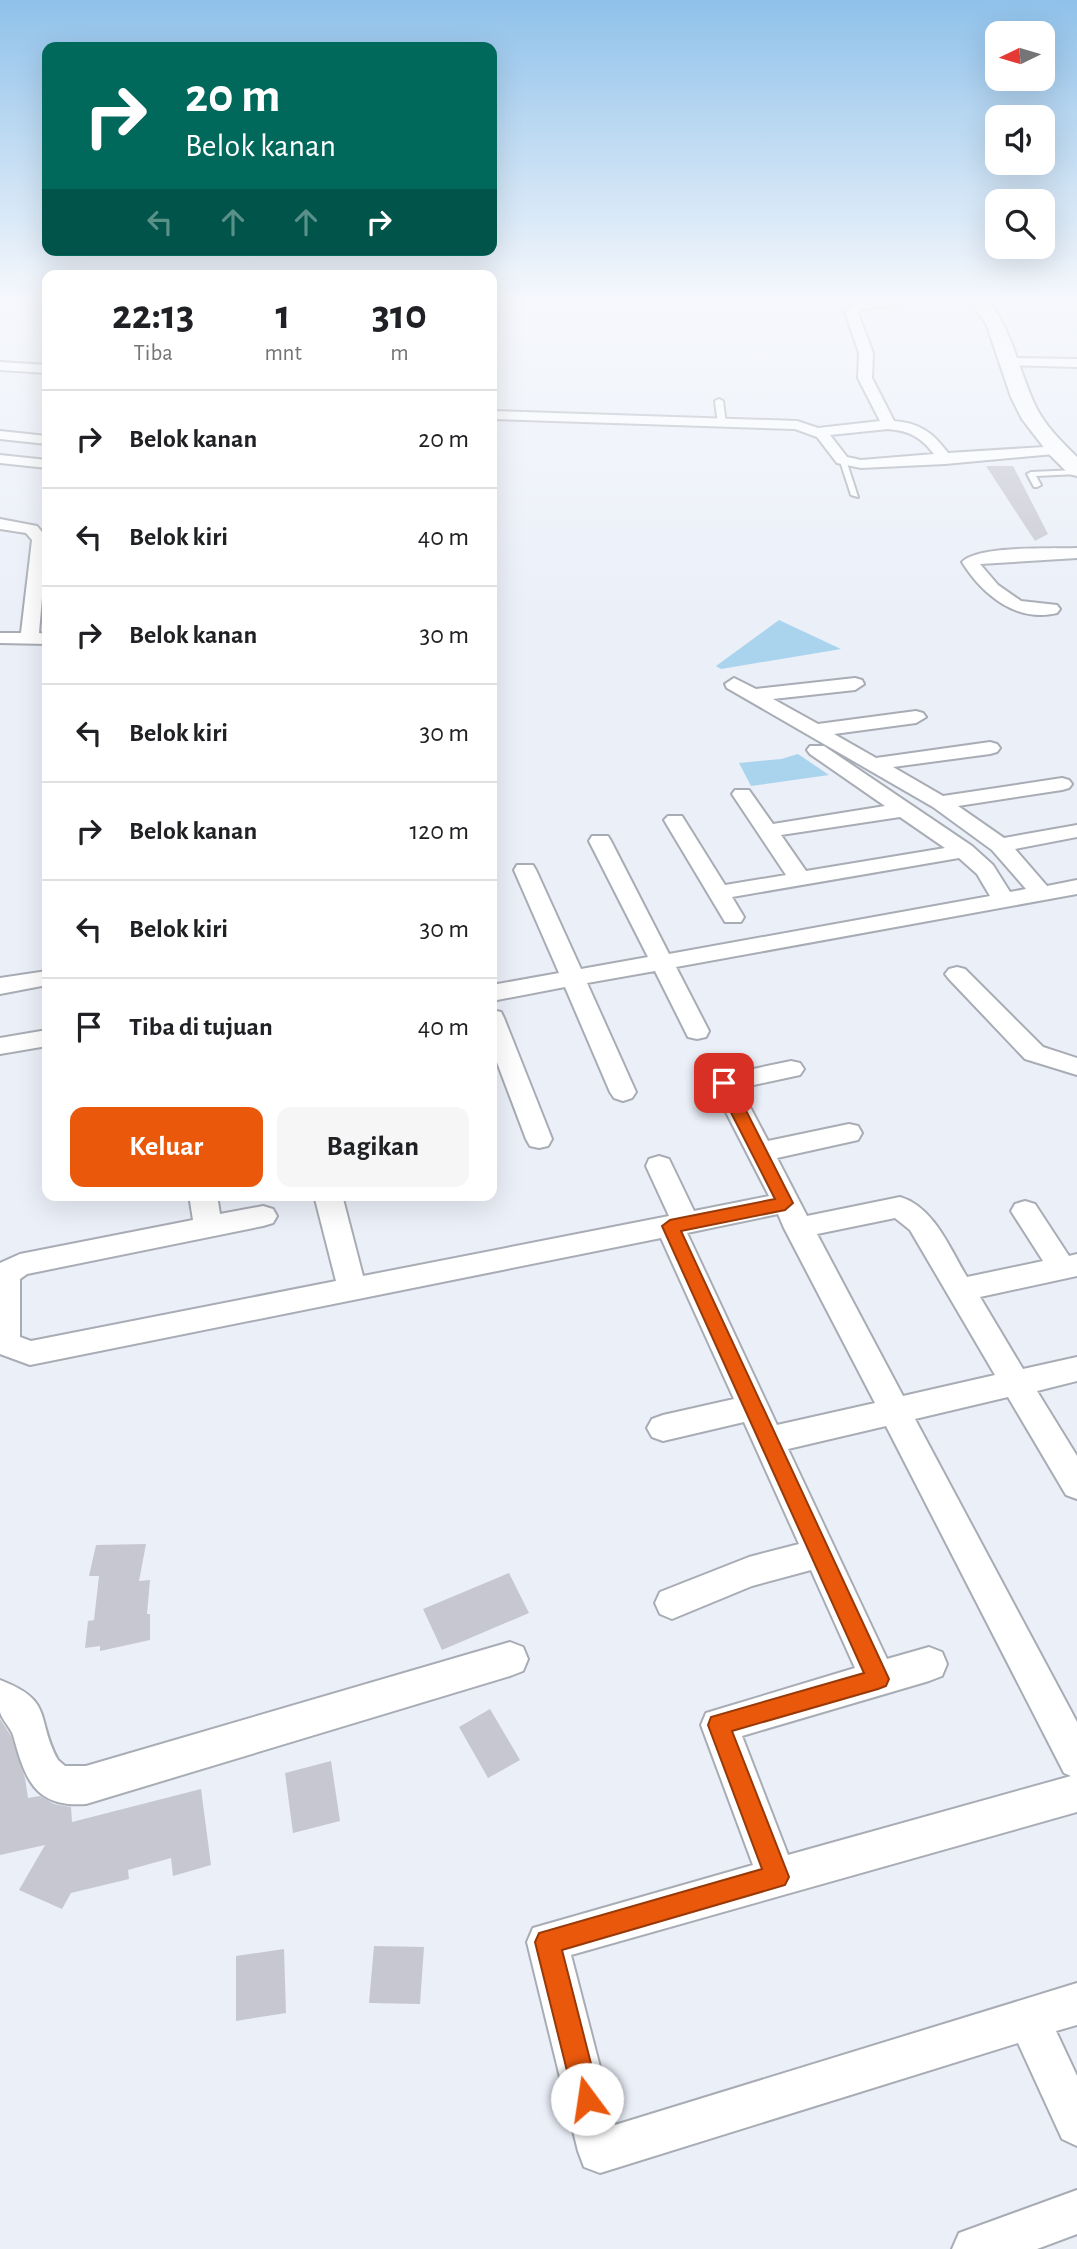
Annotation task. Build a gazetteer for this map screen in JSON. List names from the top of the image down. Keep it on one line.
{"north":"left","page":{"turn":["20 m","Belok kanan"],"eta":["22:13","Tiba","1","mnt","310","m"],"list":[{"name":"Belok kanan","value":"20 m"},{"name":"Belok kiri","value":"40 m"},{"name":"Belok kanan","value":"30 m"},{"name":"Belok kiri","value":"30 m"},{"name":"Belok kanan","value":"120 m"},{"name":"Belok kiri","value":"30 m"},{"name":"Tiba di tujuan","value":"40 m"}],"buttons":["Keluar","Bagikan"]}}
